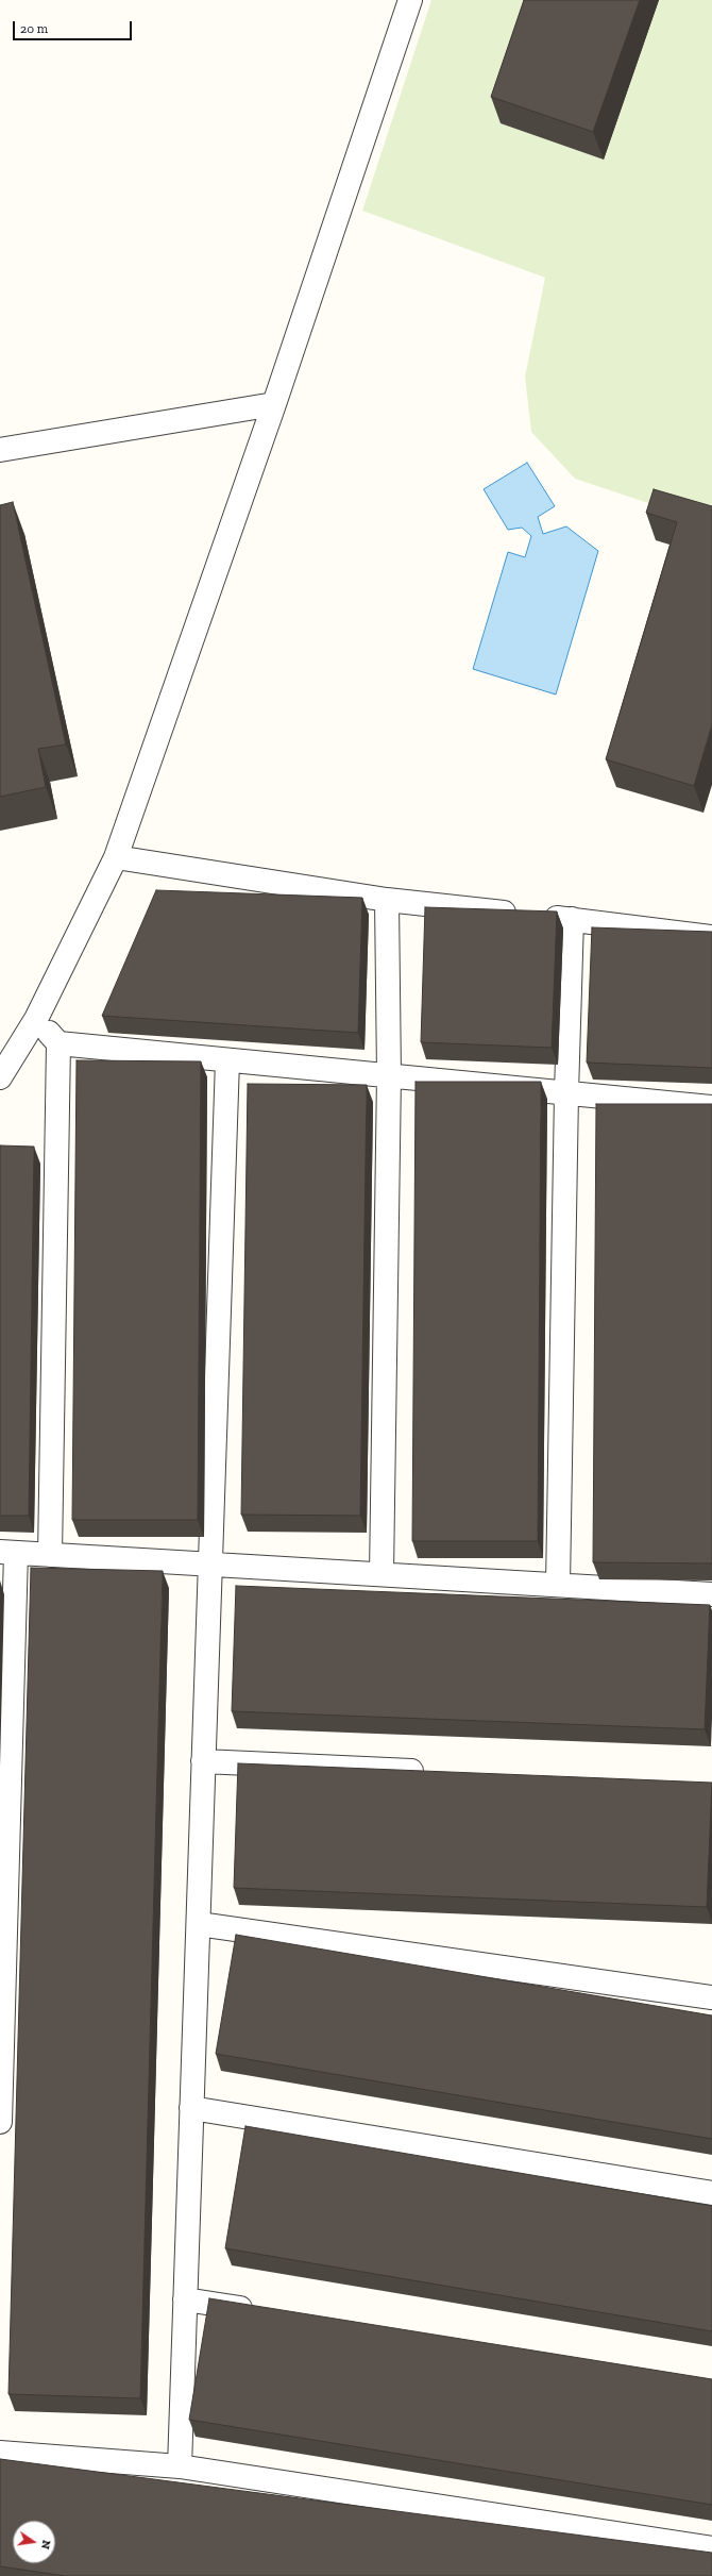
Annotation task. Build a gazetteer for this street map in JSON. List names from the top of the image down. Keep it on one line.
{"scale_bar":"20 m","north":"right"}
